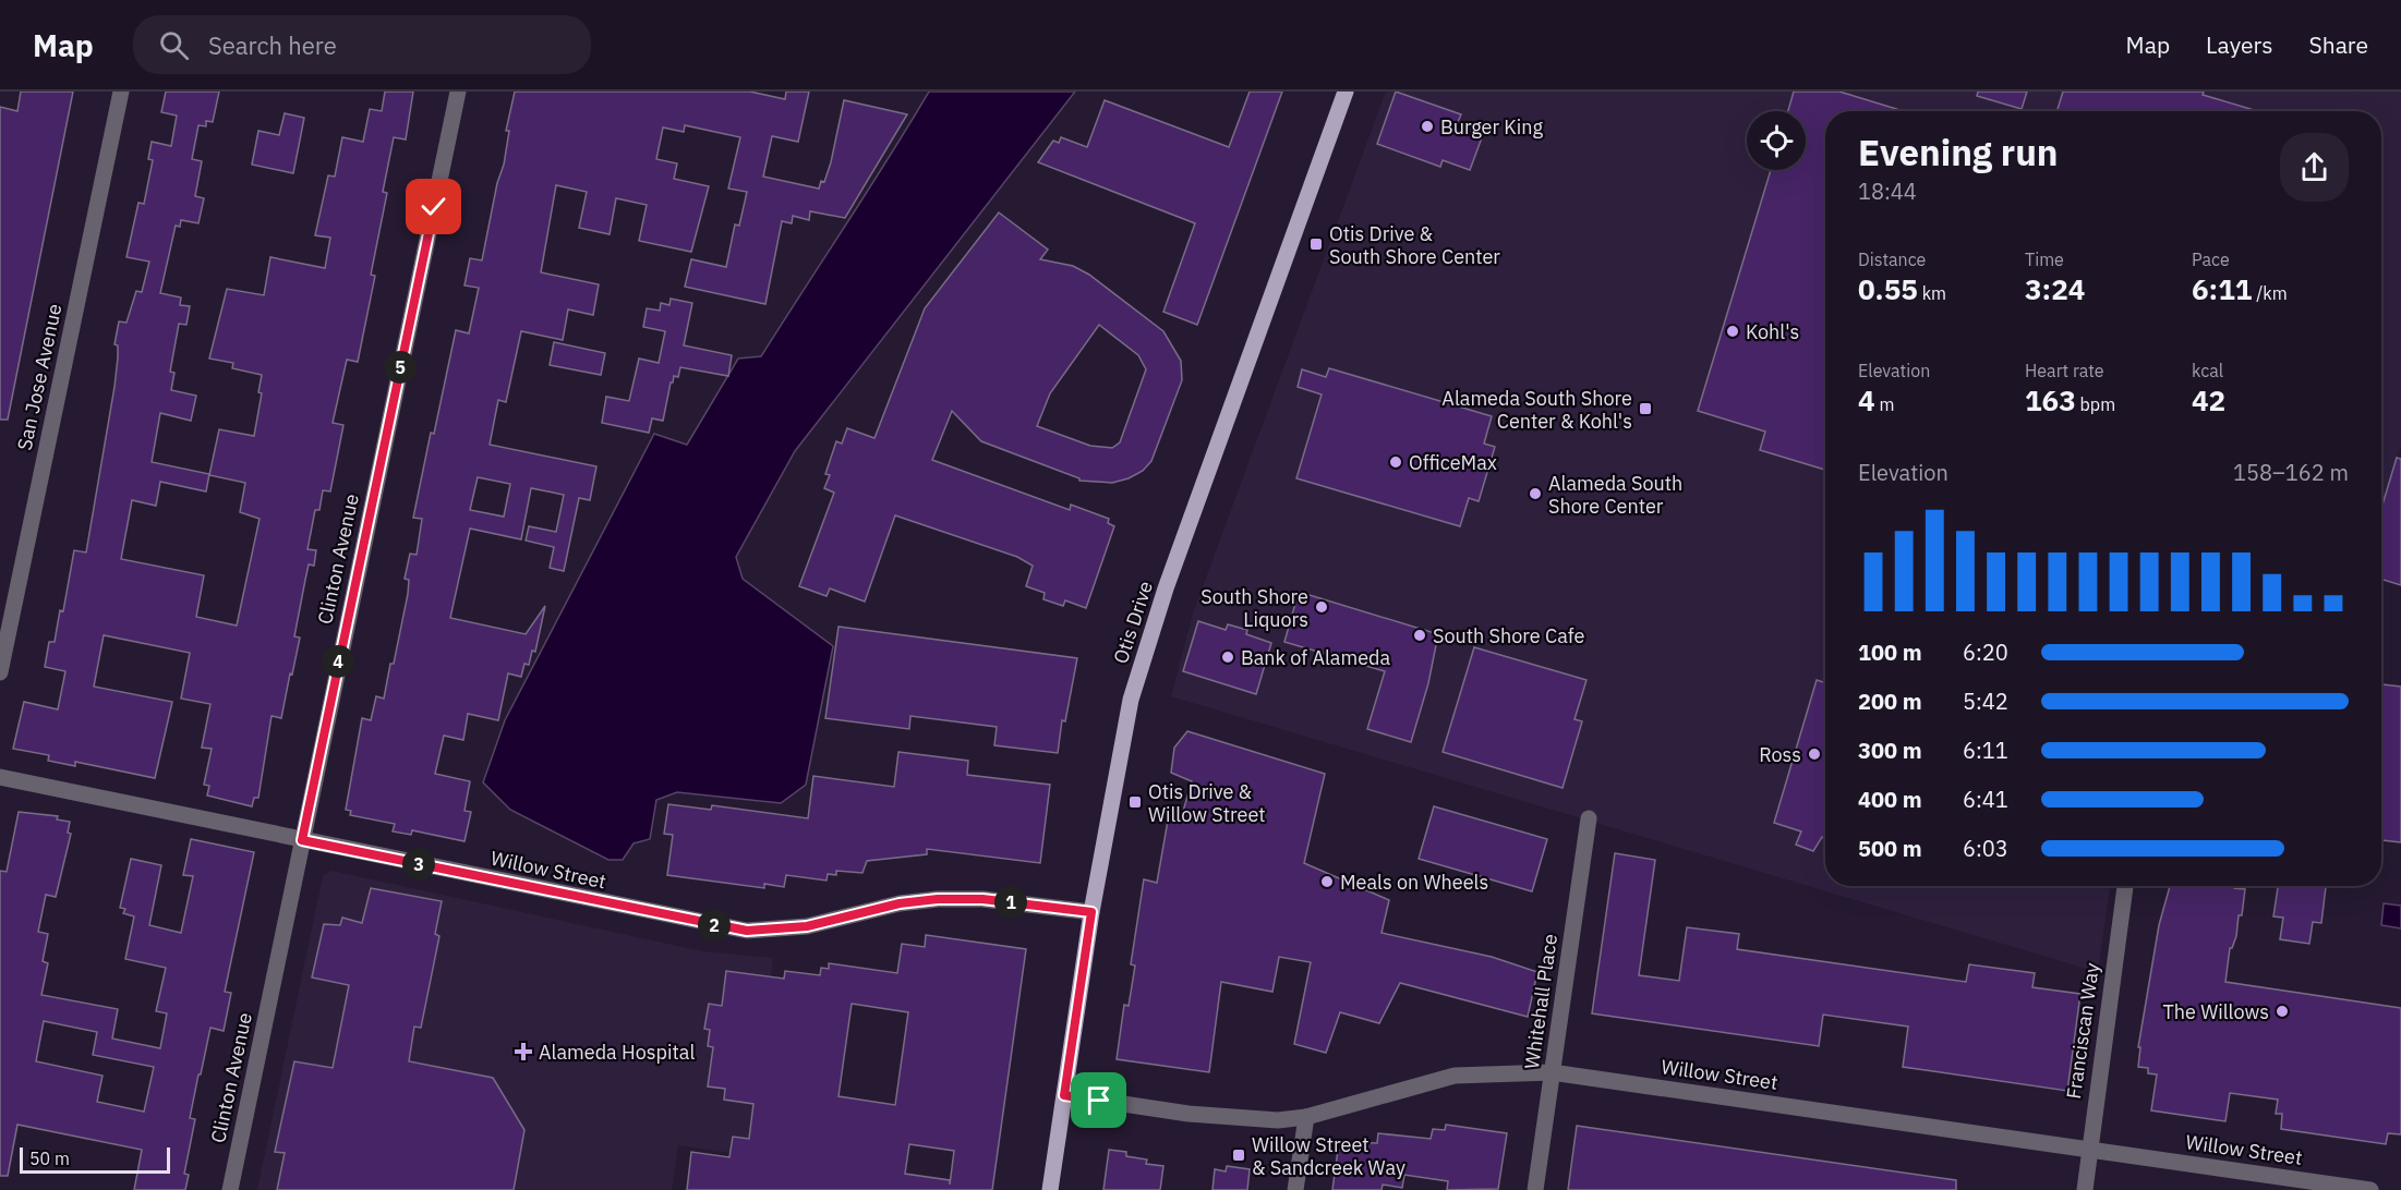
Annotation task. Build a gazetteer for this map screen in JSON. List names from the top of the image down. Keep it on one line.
{"streets":{"main road":["Otis Drive"],"street":["San Jose Avenue","Clinton Avenue","Willow Street","Whitehall Place","Franciscan Way"]},"crossings":[["Clinton Avenue","Willow Street"],["Otis Drive","Willow Street"],["Willow Street","Whitehall Place"],["Willow Street","Franciscan Way"]],"places":{"other":["Burger King","Kohl's","OfficeMax","Alameda South Shore Center","South Shore Liquors","South Shore Cafe","Bank of Alameda","Ross","Meals on Wheels","The Willows"],"transit":["Otis Drive & South Shore Center","Alameda South Shore Center & Kohl's","Otis Drive & Willow Street","Willow Street & Sandcreek Way"],"health":["Alameda Hospital"]},"scale_bar":"50 m","page":{"header":"Map","search":"Search here","nav":["Map","Layers","Share"],"heading":["Evening run","18:44"],"stats":[["Distance","0.55 km"],["Time","3:24"],["Pace","6:11 /km"],["Elevation","4 m"],["Heart rate","163 bpm"],["kcal","42"]],"pins":["5","4","3","1","2"],"chart":["Elevation","158–162 m"],"list":[{"name":"100 m","note":"6:20"},{"name":"200 m","note":"5:42"},{"name":"300 m","note":"6:11"},{"name":"400 m","note":"6:41"},{"name":"500 m","note":"6:03"}],"scale":"50 m"}}
